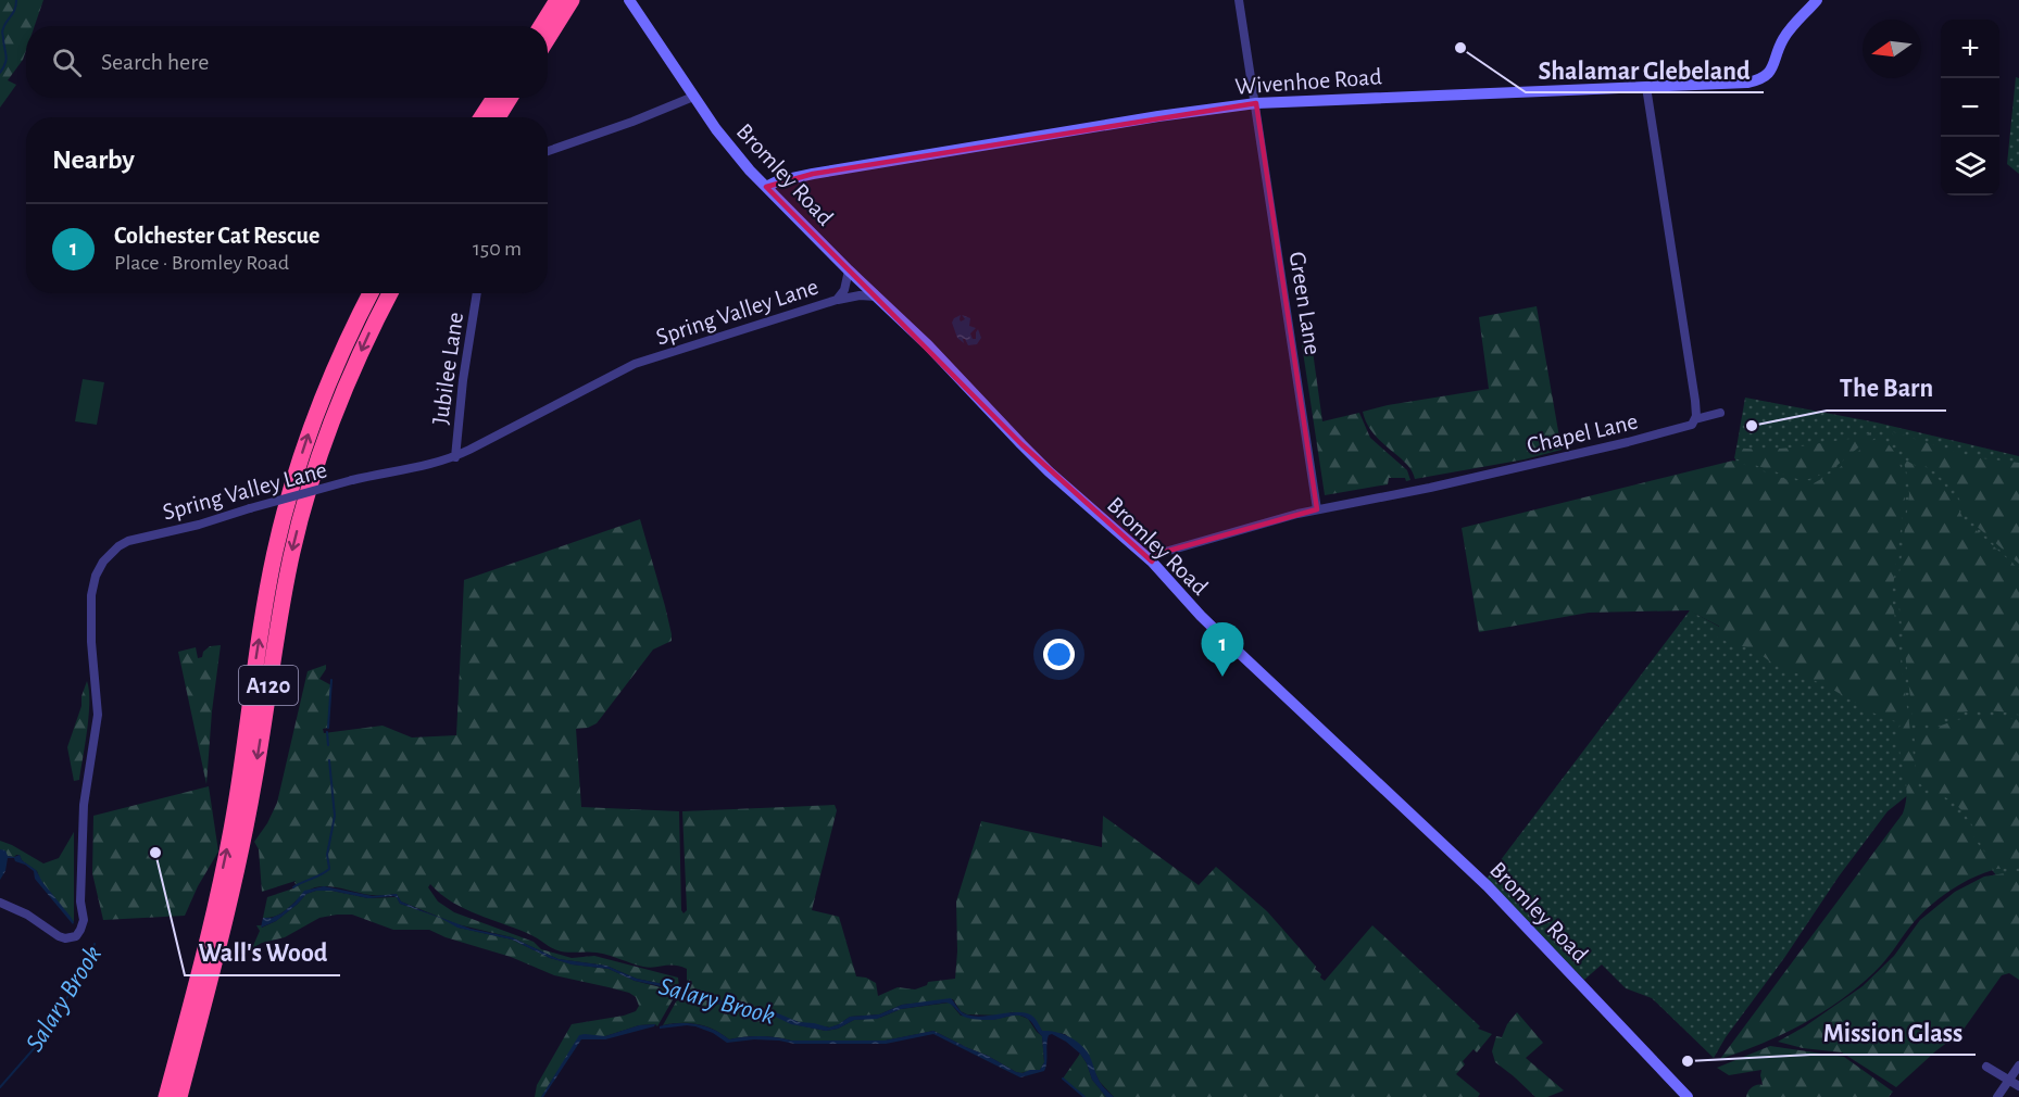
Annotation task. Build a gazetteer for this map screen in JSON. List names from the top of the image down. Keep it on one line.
{"streets":{"highway":["A120"],"street":["Wivenhoe Road","Bromley Road","Green Lane","Spring Valley Lane","Jubilee Lane","Chapel Lane"]},"crossings":[["Wivenhoe Road","Bromley Road"],["Wivenhoe Road","Green Lane"],["Bromley Road","Spring Valley Lane"],["Bromley Road","Chapel Lane"],["Green Lane","Chapel Lane"],["Spring Valley Lane","Jubilee Lane"]],"water":["Salary Brook"],"places":["Shalamar Glebeland","The Barn","Wall's Wood","Mission Glass"],"north":"left","page":{"map_buttons":["+","−"],"search":"Search here","heading":"Nearby","list":[{"mark":"1","name":"Colchester Cat Rescue","note":"Place · Bromley Road","value":"150 m"}],"pins":"1"}}
